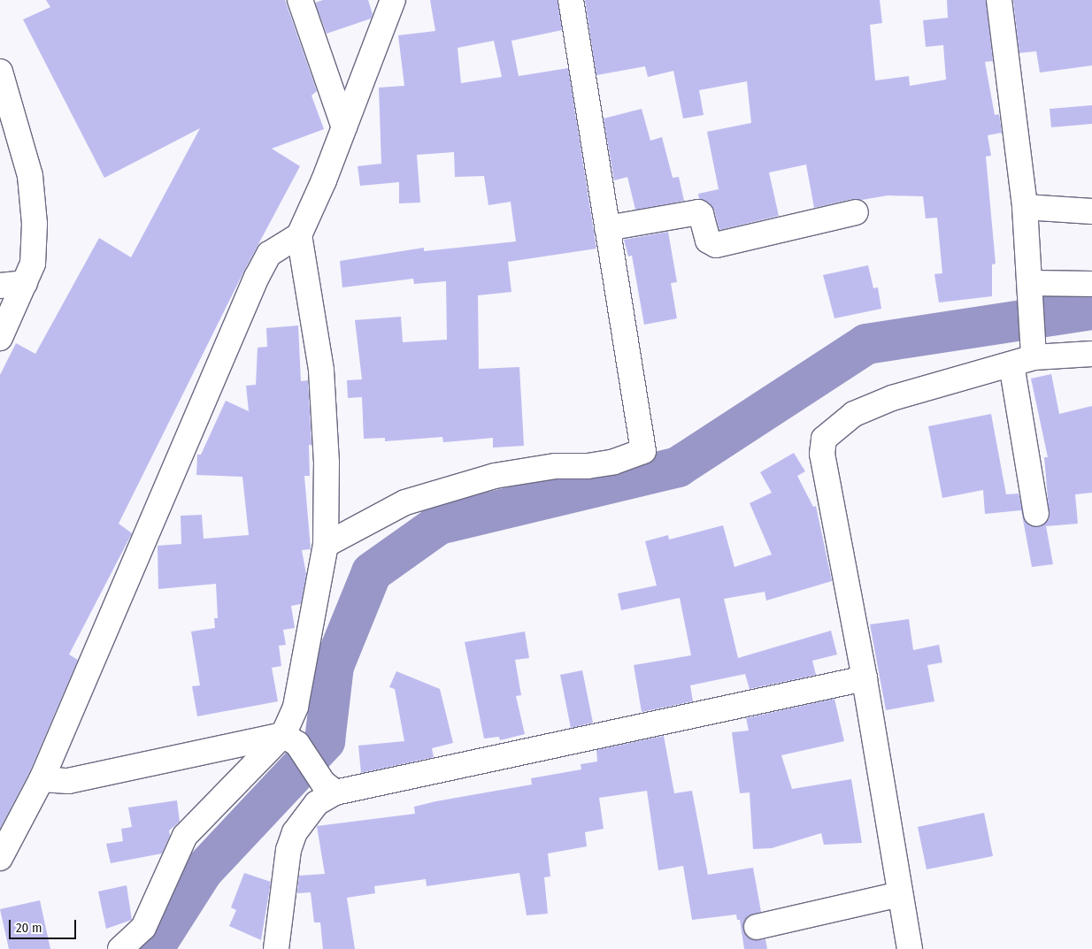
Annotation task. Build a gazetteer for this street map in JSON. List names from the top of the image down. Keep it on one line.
{"scale_bar":"20 m"}
